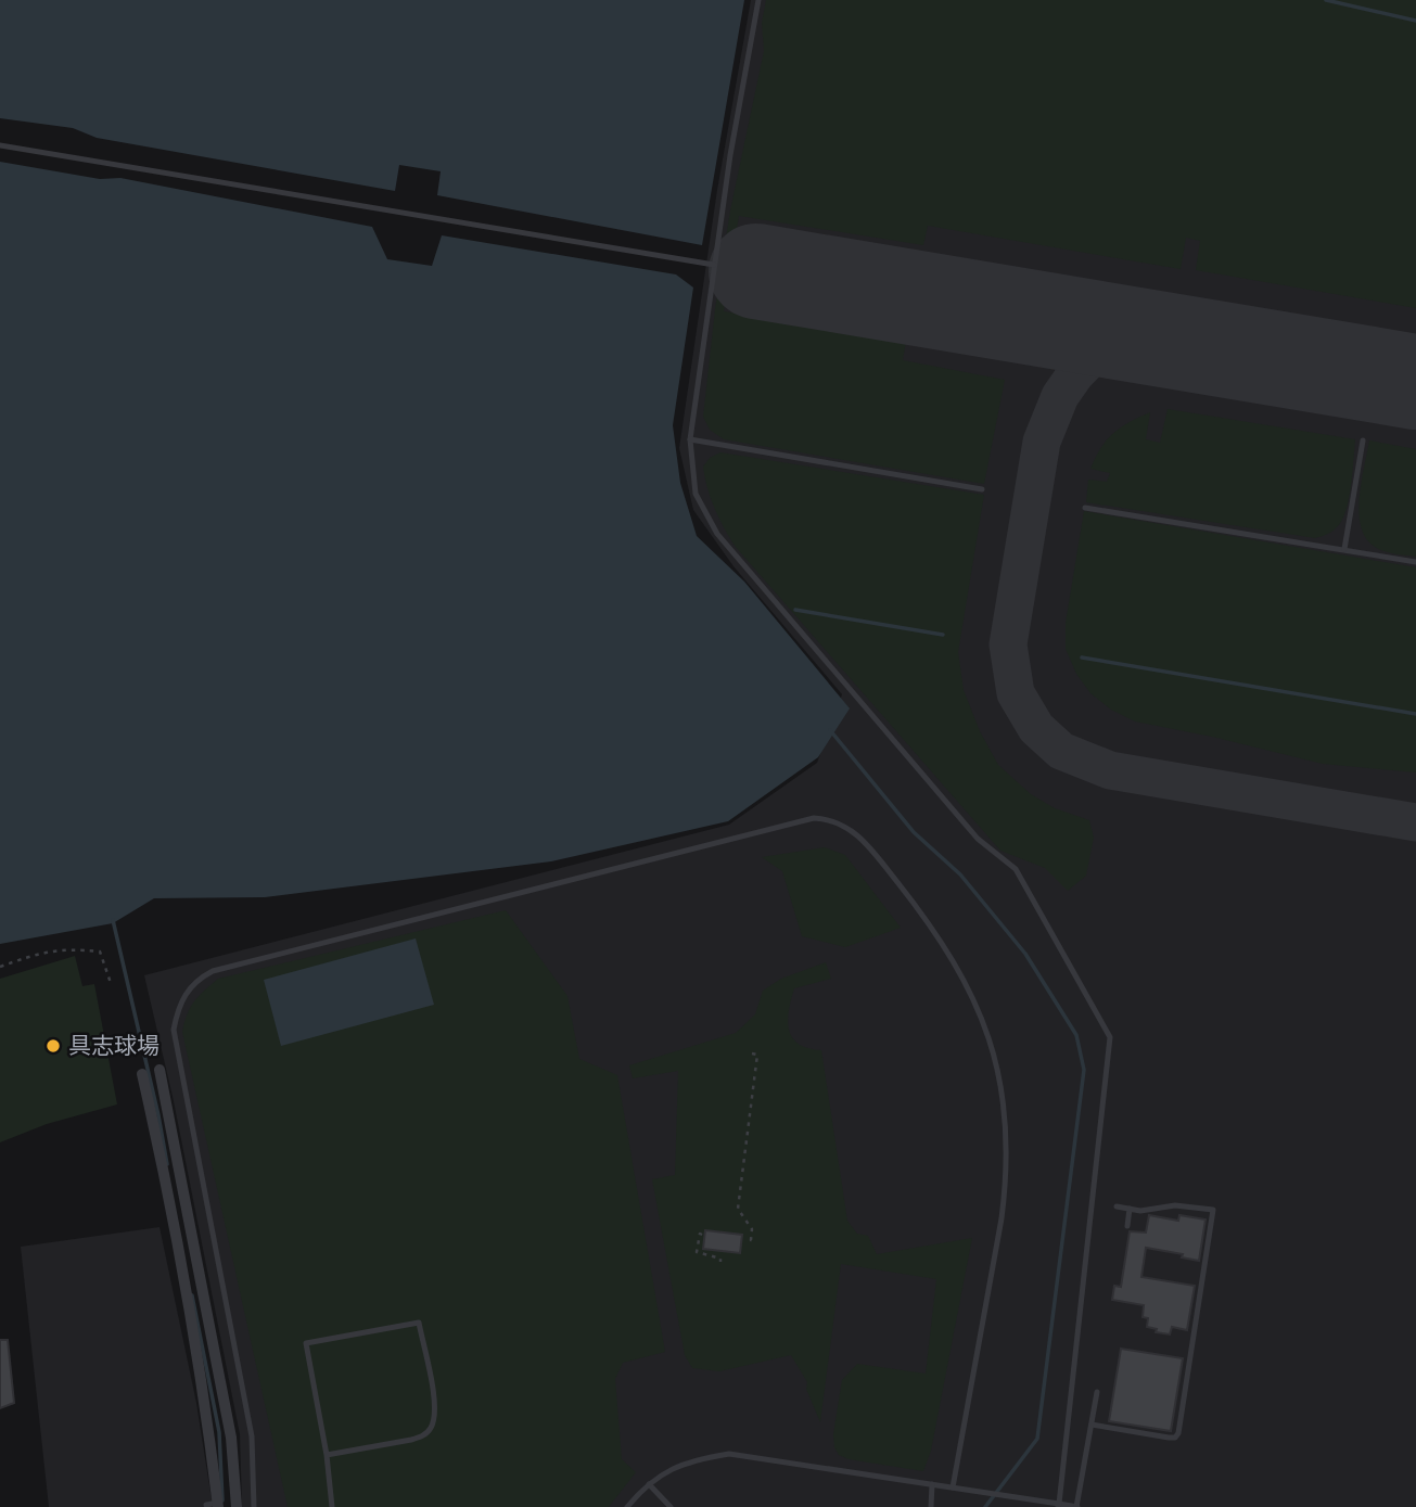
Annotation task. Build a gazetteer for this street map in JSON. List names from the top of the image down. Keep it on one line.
{"places":["具志球場"]}
